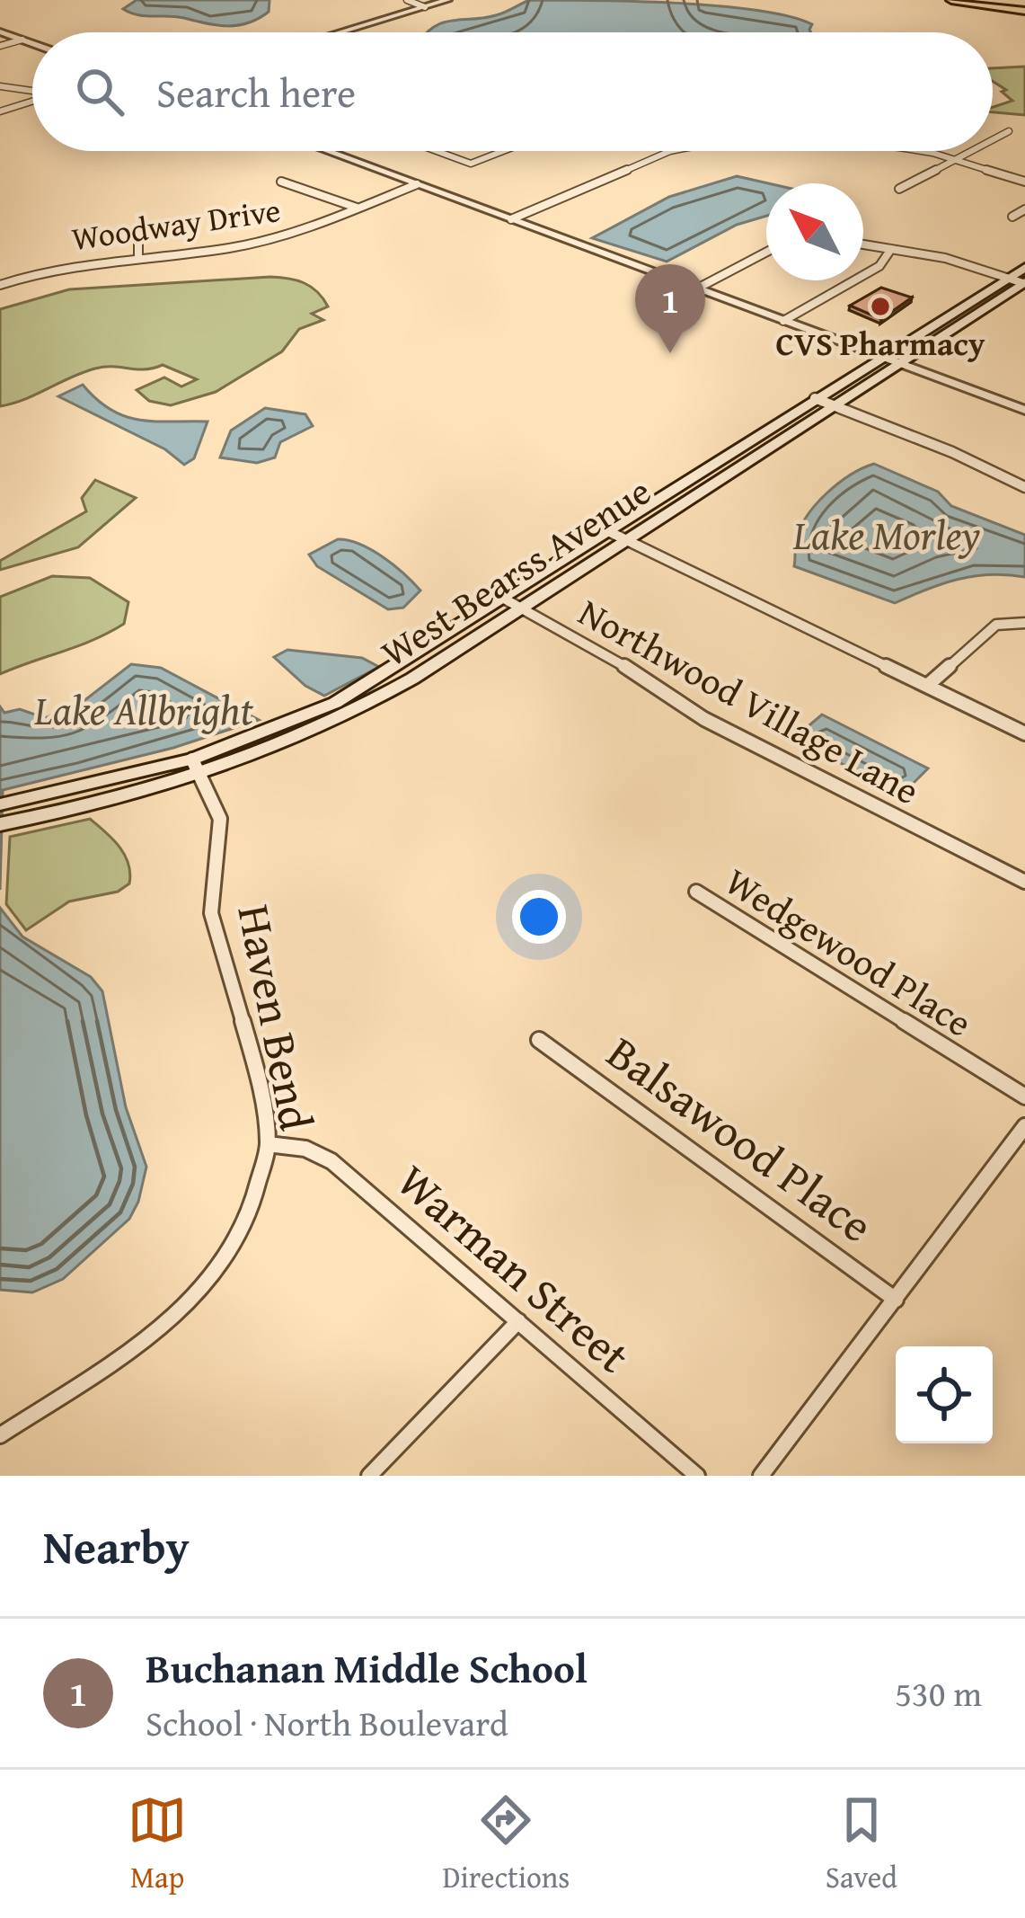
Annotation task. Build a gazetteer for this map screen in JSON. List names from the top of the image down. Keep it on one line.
{"streets":{"main road":["West Bearss Avenue"],"street":["Woodway Drive","Northwood Village Lane","Wedgewood Place","Haven Bend","Balsawood Place","Warman Street"]},"crossings":[["West Bearss Avenue","Northwood Village Lane"],["West Bearss Avenue","Haven Bend"],["Haven Bend","Warman Street"]],"water":["Lake Morley","Lake Allbright"],"places":["CVS Pharmacy"],"north":"top left","page":{"search":"Search here","pins":"1","heading":"Nearby","list":[{"mark":"1","name":"Buchanan Middle School","note":"School · North Boulevard","value":"530 m"}],"nav":["Map","Directions","Saved"]}}
